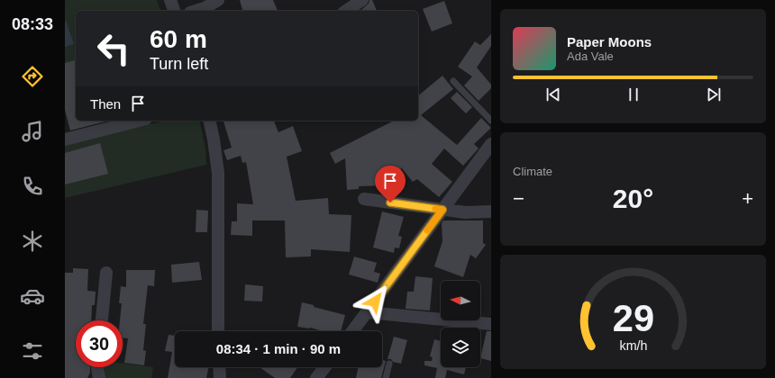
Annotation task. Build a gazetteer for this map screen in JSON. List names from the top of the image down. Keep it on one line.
{"north":"left","page":{"tabs":"08:33","turn":["60 m","Turn left"],"song":["Paper Moons","Ada Vale"],"then":"Then","tile":"Climate","heat":["−","20°","+"],"limit":"30","trip":"08:34 · 1 min · 90 m","gauge":["29","km/h"]}}
